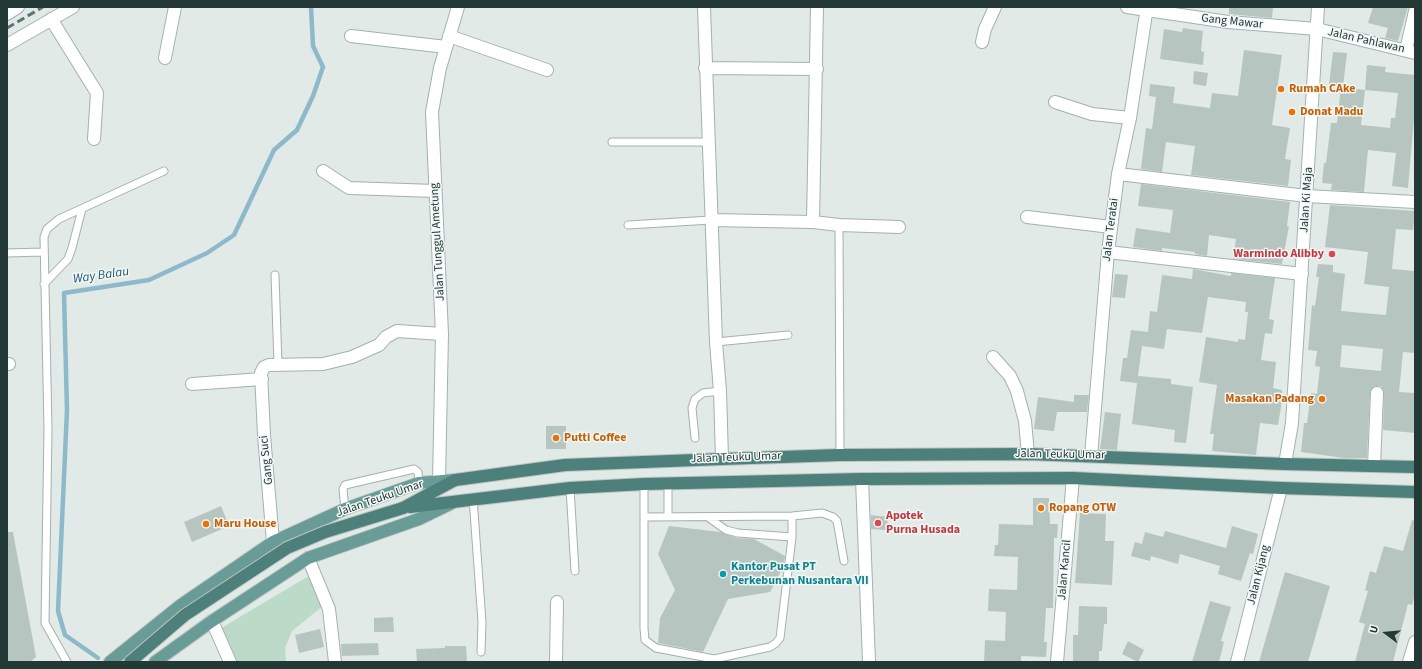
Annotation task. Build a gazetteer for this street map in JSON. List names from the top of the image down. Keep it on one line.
{"streets":{"highway":["Jalan Teuku Umar"],"street":["Gang Mawar","Jalan Pahlawan","Jalan Ki Maja","Jalan Teratai","Jalan Tunggul Ametung","Gang Suci","Jalan Kancil","Jalan Kijang"]},"crossings":[["Gang Mawar","Jalan Pahlawan"],["Gang Mawar","Jalan Ki Maja"],["Gang Mawar","Jalan Teratai"],["Jalan Pahlawan","Jalan Ki Maja"],["Jalan Ki Maja","Jalan Teuku Umar"],["Jalan Teratai","Jalan Teuku Umar"],["Jalan Tunggul Ametung","Jalan Teuku Umar"],["Jalan Teuku Umar","Gang Suci"],["Jalan Teuku Umar","Jalan Kancil"],["Jalan Teuku Umar","Jalan Kijang"]],"water":["Way Balau"],"places":["Rumah CAke","Donat Madu","Warmindo Alibby","Masakan Padang","Putti Coffee","Ropang OTW","Apotek Purna Husada","Maru House","Kantor Pusat PT Perkebunan Nusantara VII"],"north":"left"}
